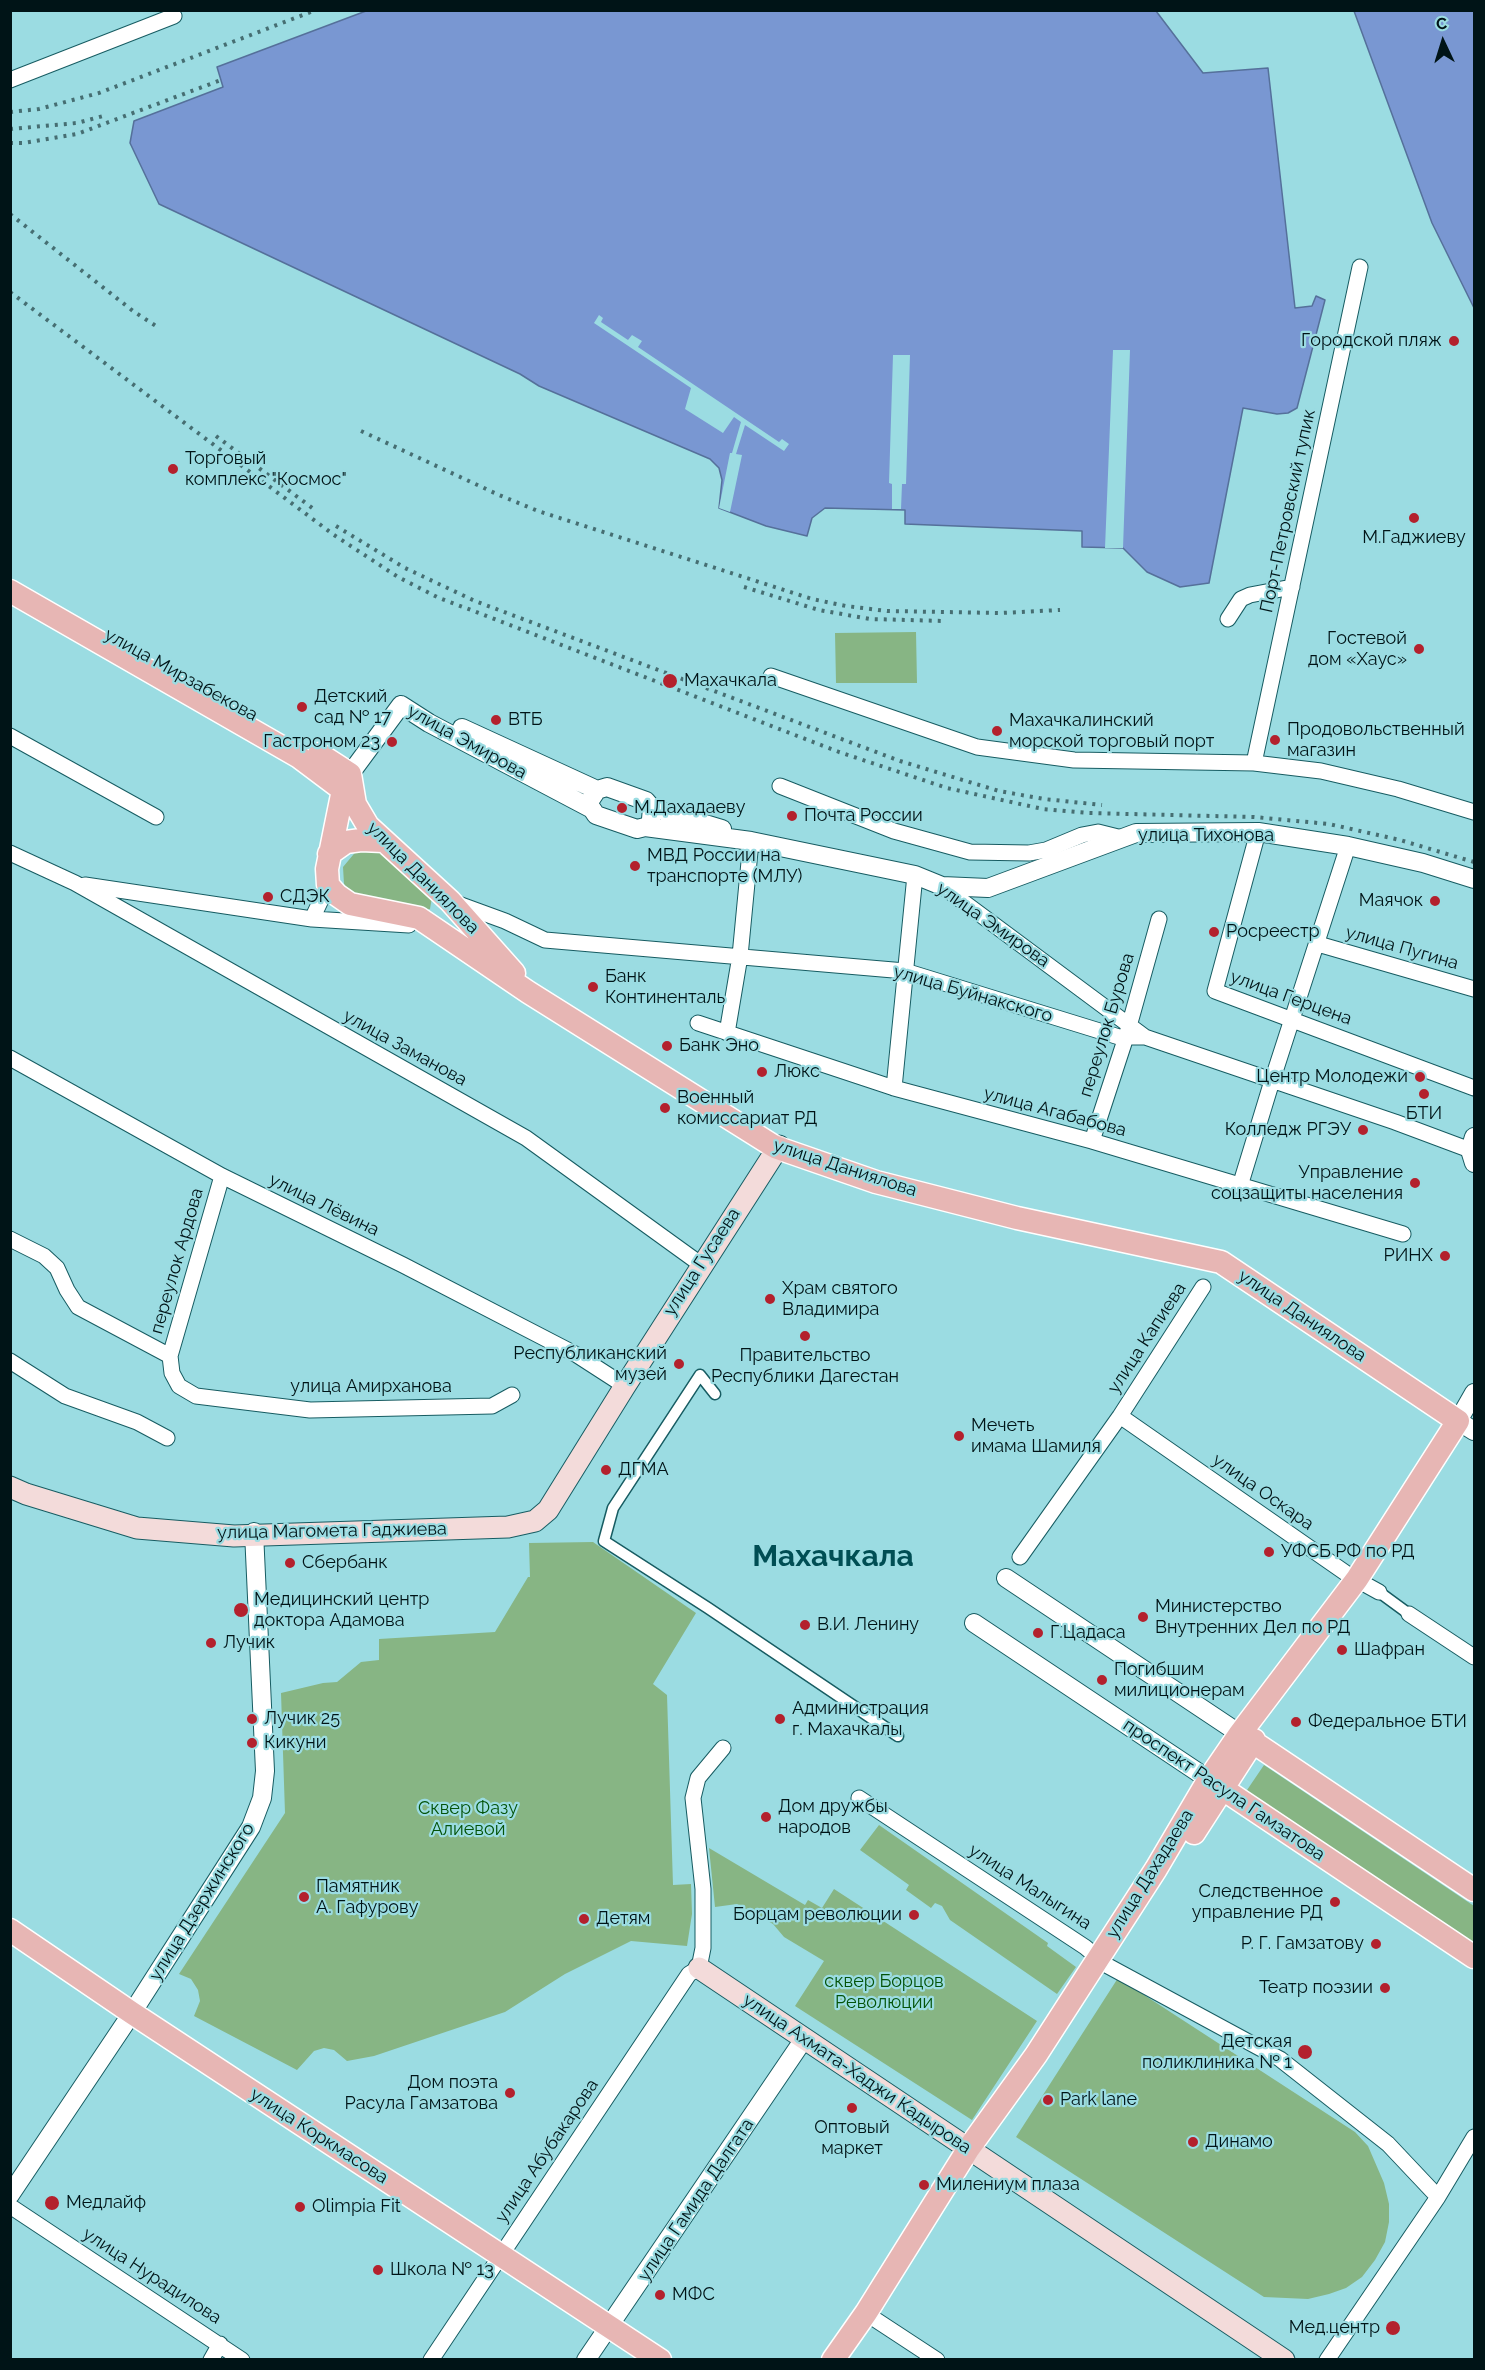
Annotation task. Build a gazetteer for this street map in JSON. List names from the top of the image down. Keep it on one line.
{"streets":{"main road":["улица Мирзабекова","улица Даниялова","улица Гусаева","улица Магомета Гаджиева","проспект Расула Гамзатова","улица Дахадаева","улица Ахмата-Хаджи Кадырова","улица Коркмасова"],"street":["Порт-Петровский тупик","улица Эмирова","улица Тихонова","улица Пугина","улица Буйнакского","улица Герцена","переулок Бурова","улица Заманова","улица Агабабова","улица Лёвина","переулок Ардова","улица Капиева","улица Амирханова","улица Оскара","улица Малыгина","улица Дзержинского","улица Абубакарова","улица Гамида Далгата","улица Нурадилова"]},"crossings":[["улица Мирзабекова","улица Даниялова"],["улица Эмирова","улица Тихонова"],["улица Эмирова","улица Буйнакского"],["улица Эмирова","переулок Бурова"],["улица Тихонова","улица Герцена"],["улица Даниялова","улица Буйнакского"],["улица Даниялова","улица Заманова"],["улица Даниялова","улица Гусаева"],["улица Даниялова","улица Дахадаева"],["улица Буйнакского","переулок Бурова"],["переулок Бурова","улица Агабабова"],["улица Заманова","улица Гусаева"],["улица Лёвина","переулок Ардова"],["улица Лёвина","улица Гусаева"],["переулок Ардова","улица Амирханова"],["улица Гусаева","улица Магомета Гаджиева"],["улица Капиева","улица Оскара"],["улица Оскара","улица Дахадаева"],["улица Магомета Гаджиева","улица Дзержинского"],["проспект Расула Гамзатова","улица Дахадаева"],["улица Дахадаева","улица Малыгина"],["улица Дахадаева","улица Ахмата-Хаджи Кадырова"],["улица Дзержинского","улица Коркмасова"],["улица Ахмата-Хаджи Кадырова","улица Абубакарова"],["улица Ахмата-Хаджи Кадырова","улица Гамида Далгата"],["улица Коркмасова","улица Абубакарова"],["улица Коркмасова","улица Гамида Далгата"]],"districts":["Махачкала"],"parks":["Сквер Фазу Алиевой","сквер Борцов Революции"],"places":["Городской пляж","Торговый комплекс \"Космос\"","М.Гаджиеву","Гостевой дом «Хаус»","Махачкала","Детский сад № 17","ВТБ","Махачкалинский морской торговый порт","Продовольственный магазин","Гастроном 23","М.Дахадаеву","Почта России","МВД России на транспорте (МЛУ)","СДЭК","Маячок","Росреестр","Банк Континенталь","Банк Эно","Люкс","Центр Молодежи","БТИ","Военный комиссариат РД","Колледж РГЭУ","Управление соцзащиты населения","РИНХ","Храм святого Владимира","Правительство Республики Дагестан","Республиканский музей","Мечеть имама Шамиля","ДГМА","УФСБ РФ по РД","Сбербанк","Медицинский центр доктора Адамова","Министерство Внутренних Дел по РД","В.И. Ленину","Г.Цадаса","Лучик","Шафран","Погибшим милиционерам","Лучик 25","Администрация г. Махачкалы","Федеральное БТИ","Кикуни","Дом дружбы народов","Памятник А. Гафурову","Следственное управление РД","Борцам революции","Детям","Р. Г. Гамзатову","Театр поэзии","Детская поликлиника № 1","Дом поэта Расула Гамзатова","Park lane","Оптовый маркет","Динамо","Милениум плаза","Медлайф","Olimpia Fit","Школа № 13","МФС","Мед.центр"],"north":"top"}
